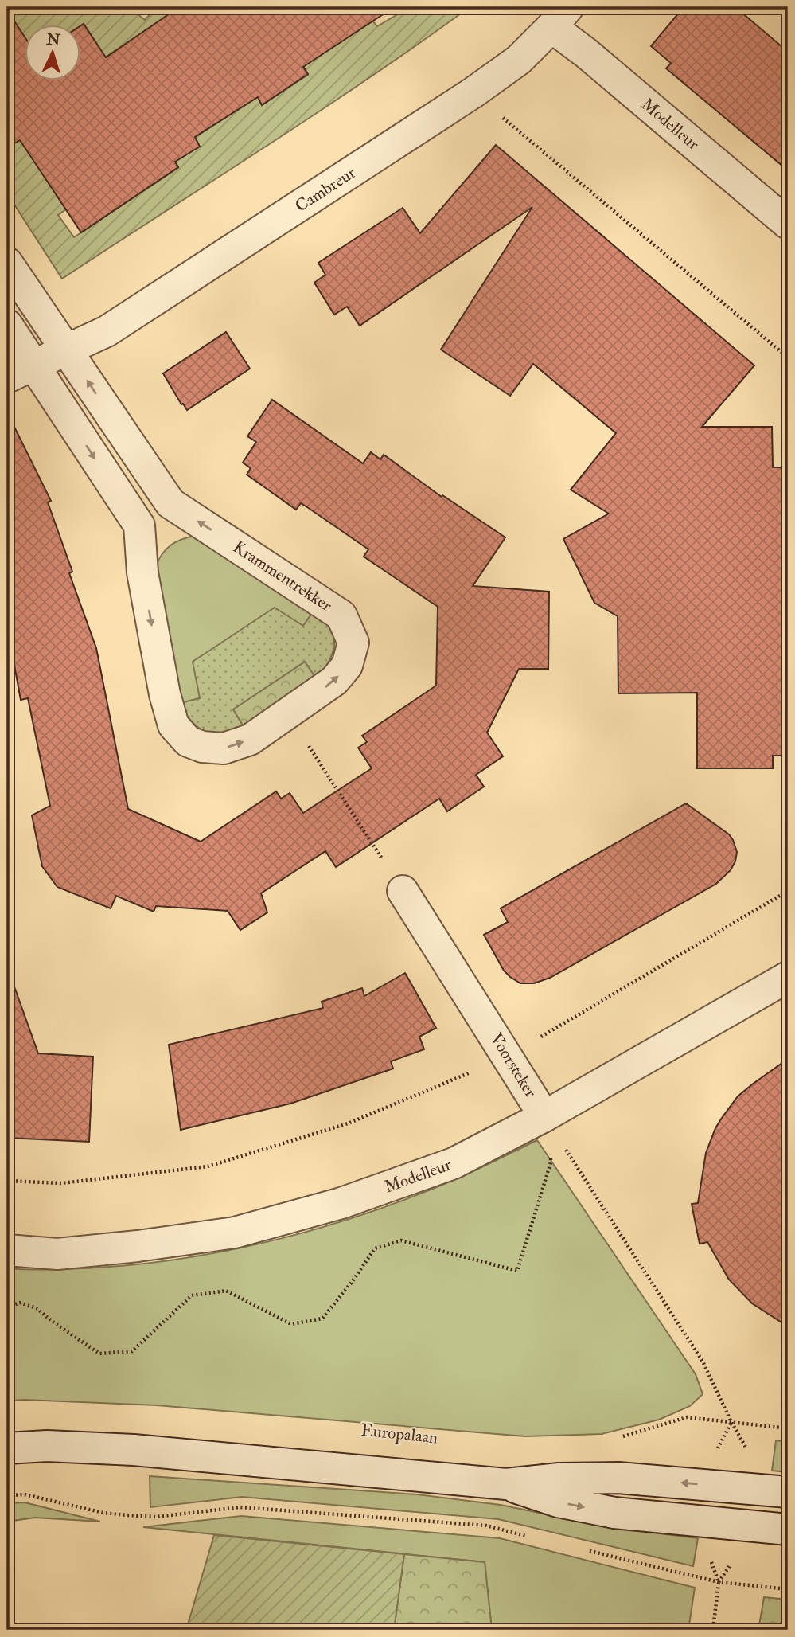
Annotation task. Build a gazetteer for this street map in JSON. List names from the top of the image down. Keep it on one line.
{"streets":{"street":["Modelleur","Cambreur","Krammentrekker","Voorsteker"]},"crossings":[["Modelleur","Cambreur"],["Modelleur","Voorsteker"],["Cambreur","Krammentrekker"]],"north":"top"}
